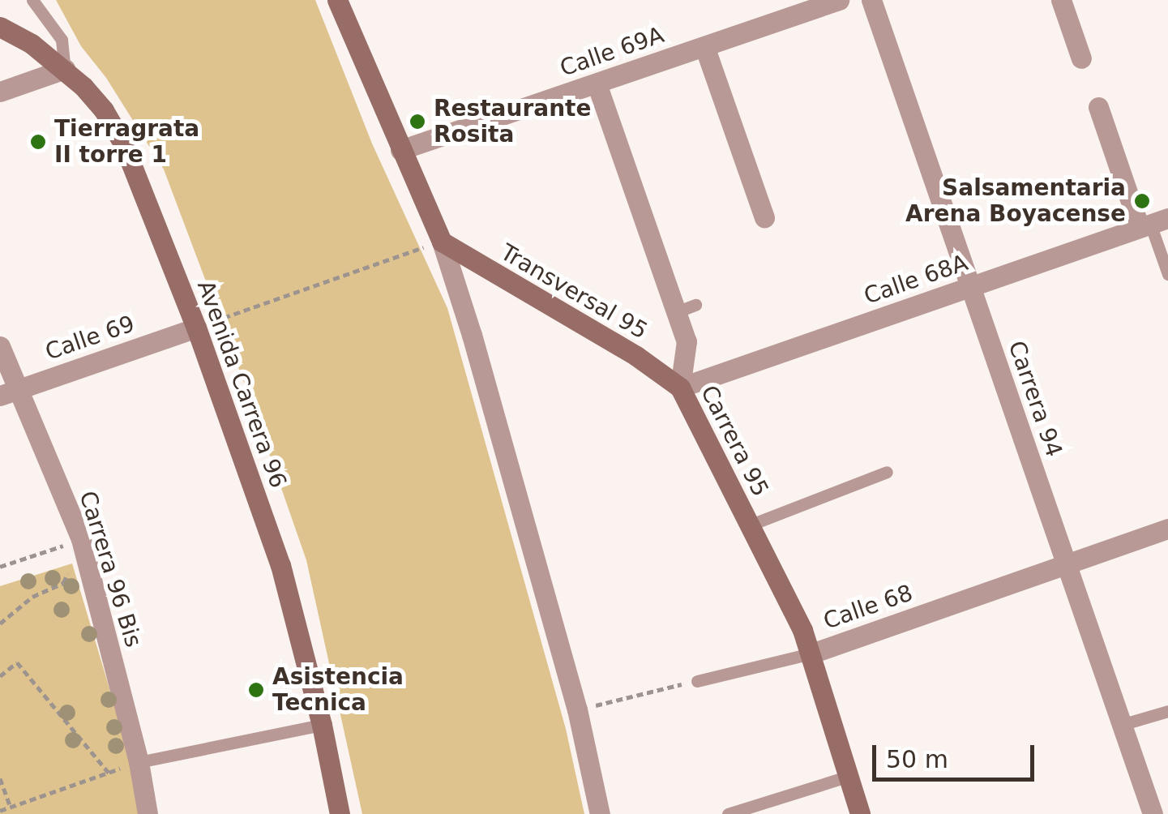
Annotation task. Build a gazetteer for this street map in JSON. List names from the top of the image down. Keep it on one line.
{"streets":{"main road":["Transversal 95","Avenida Carrera 96","Carrera 95"],"street":["Calle 69A","Calle 68A","Calle 69","Carrera 94","Carrera 96 Bis","Calle 68"]},"crossings":[["Calle 69A","Carrera 95"],["Calle 68A","Transversal 95"],["Calle 68A","Carrera 94"],["Calle 68A","Carrera 95"],["Transversal 95","Carrera 95"],["Calle 69","Avenida Carrera 96"],["Calle 69","Carrera 96 Bis"],["Carrera 94","Calle 68"],["Carrera 95","Calle 68"]],"places":["Restaurante Rosita","Tierragrata II torre 1","Salsamentaria Arena Boyacense","Asistencia Tecnica"],"scale_bar":"50 m"}
